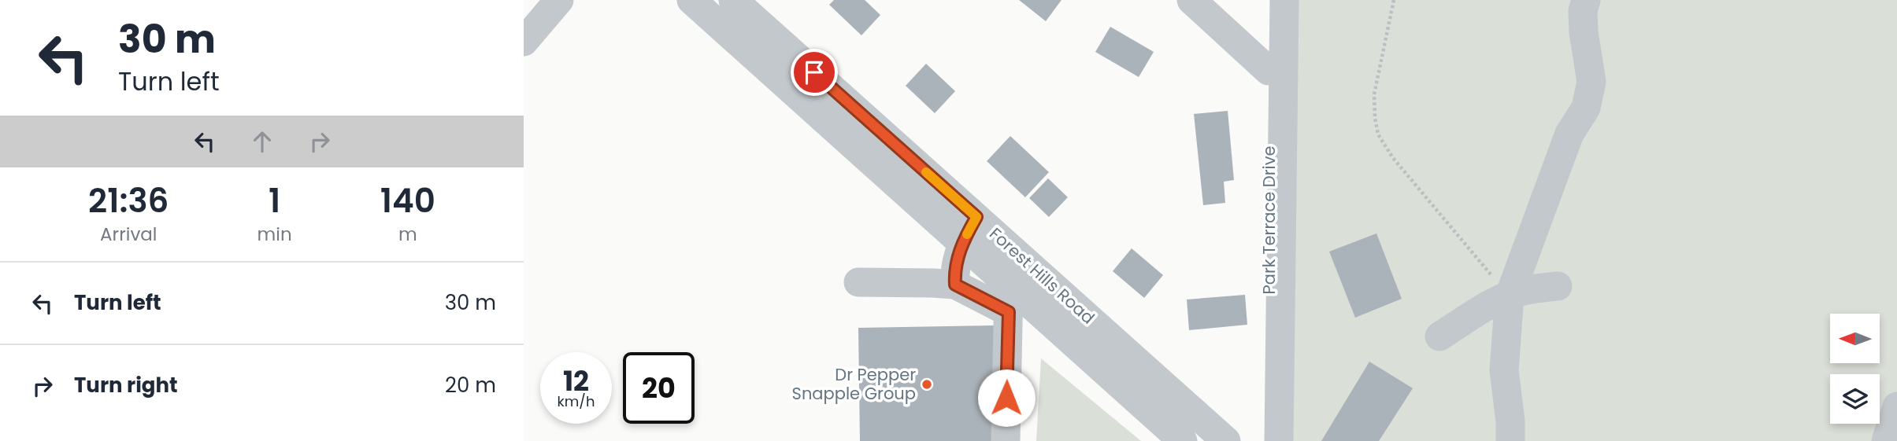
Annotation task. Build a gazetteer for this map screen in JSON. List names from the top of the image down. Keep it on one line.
{"streets":{"street":["Park Terrace Drive","Forest Hills Road"]},"places":["Dr Pepper Snapple Group"],"north":"left","page":{"turn":["30 m","Turn left"],"eta":["21:36","Arrival","1","min","140","m"],"list":[{"name":"Turn left","value":"30 m"},{"name":"Turn right","value":"20 m"}],"speed":"12 km/h","limit":"20"}}
